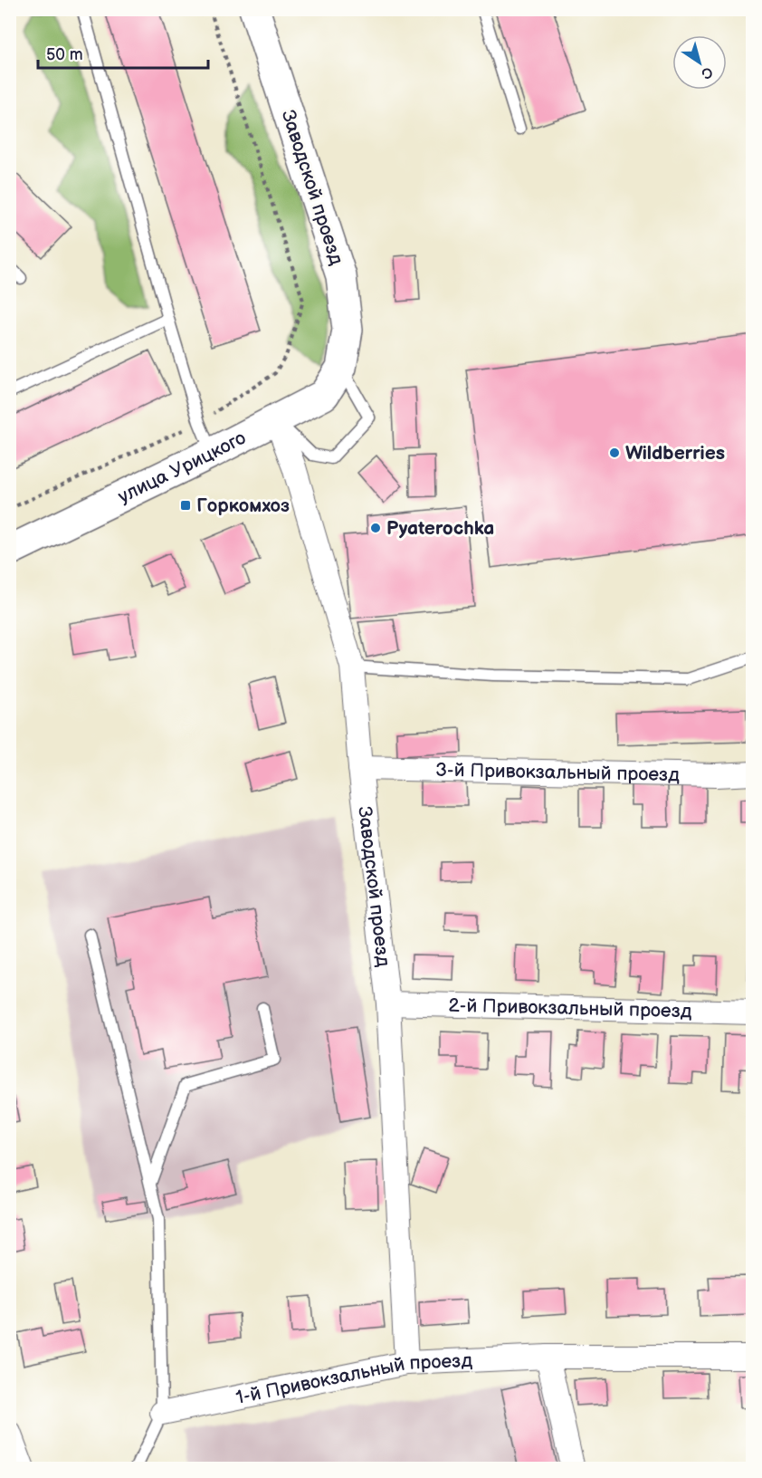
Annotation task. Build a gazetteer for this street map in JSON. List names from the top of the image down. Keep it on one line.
{"streets":{"street":["Заводской проезд","улица Урицкого","3-й Привокзальный проезд","2-й Привокзальный проезд","1-й Привокзальный проезд"]},"crossings":[["Заводской проезд","улица Урицкого"],["Заводской проезд","3-й Привокзальный проезд"],["Заводской проезд","2-й Привокзальный проезд"],["Заводской проезд","1-й Привокзальный проезд"]],"places":{"other":["Wildberries","Pyaterochka"],"transit":["Горкомхоз"]},"scale_bar":"50 m","north":"bottom right"}
